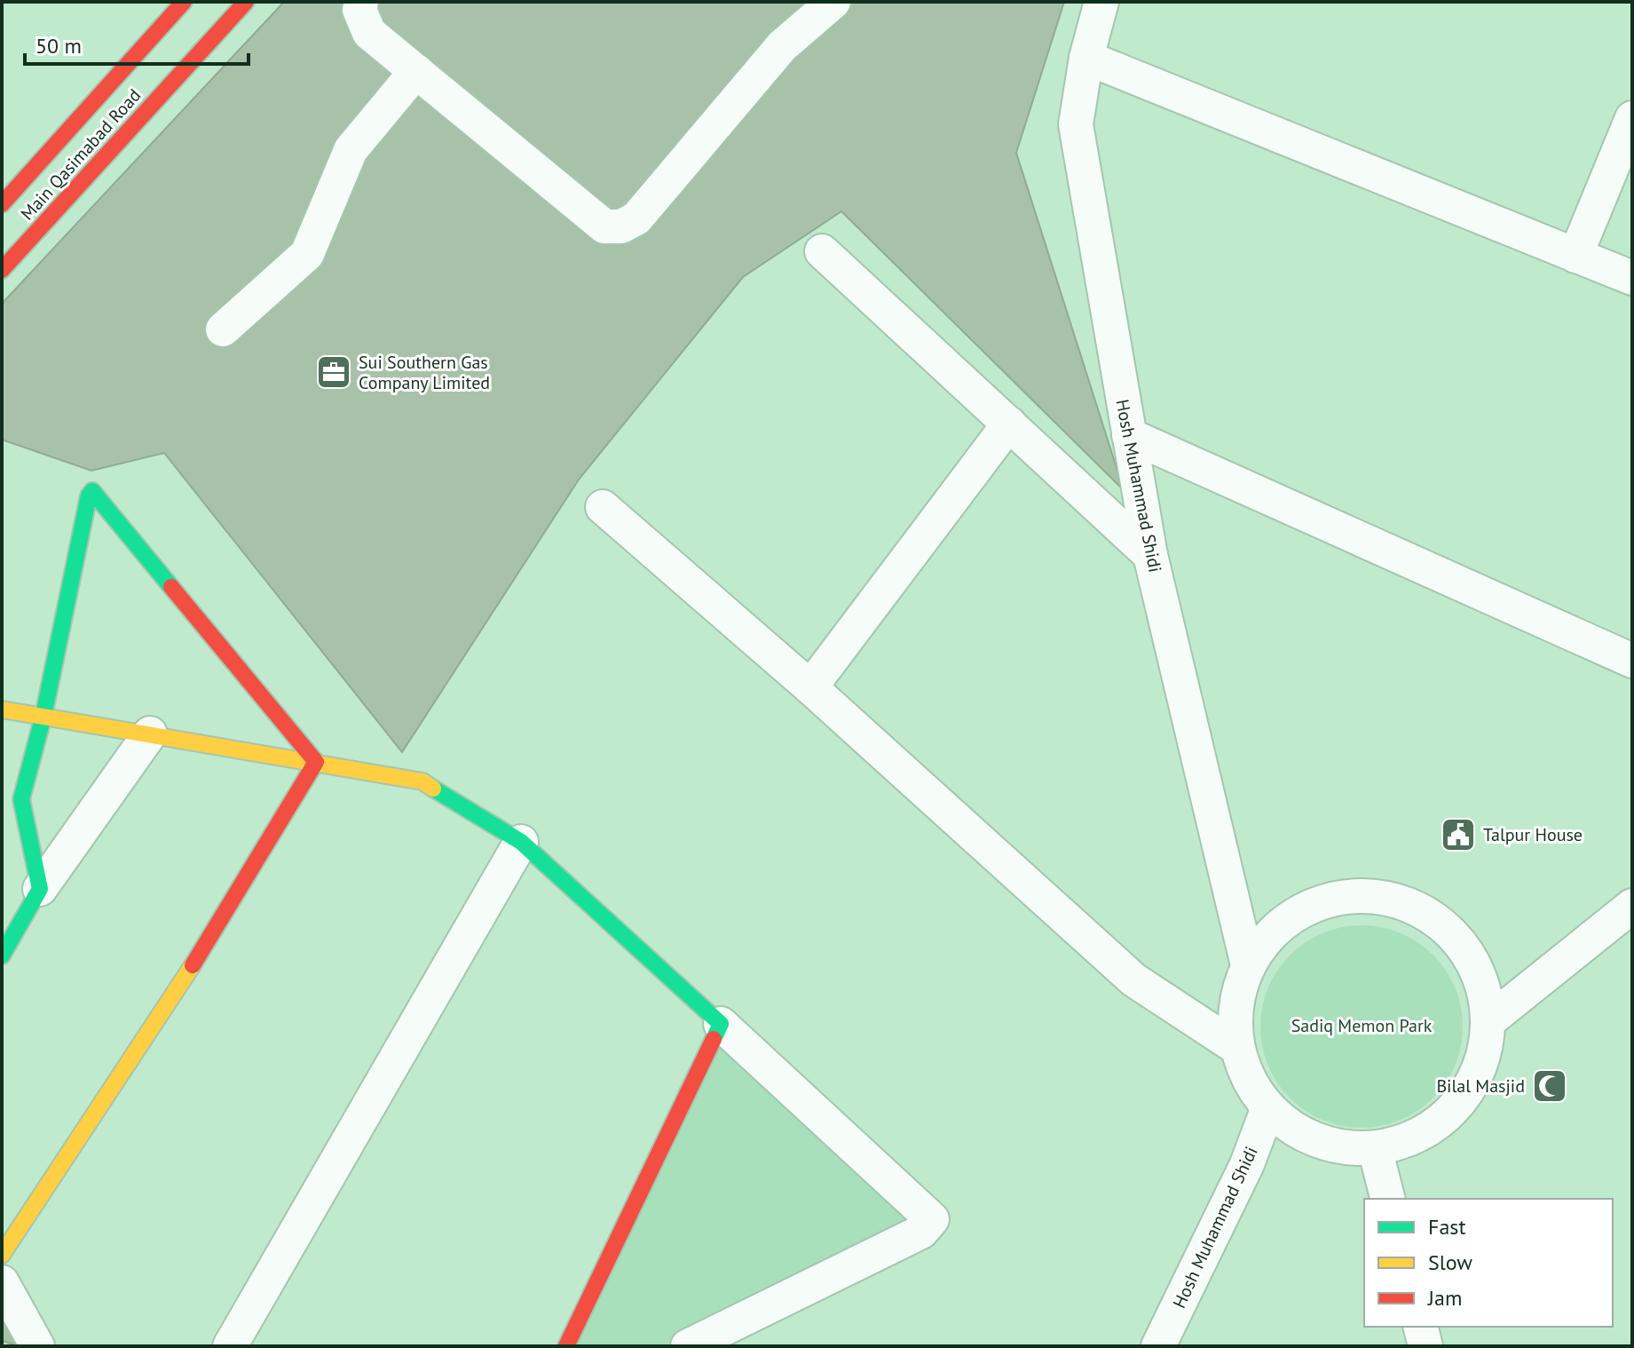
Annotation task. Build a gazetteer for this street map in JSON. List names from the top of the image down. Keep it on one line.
{"streets":{"street":["Main Qasimabad Road","Hosh Muhammad Shidi"]},"parks":["Sadiq Memon Park"],"places":{"office":["Sui Southern Gas Company Limited"],"public building":["Talpur House"],"mosque":["Bilal Masjid"]},"legend":["Fast","Slow","Jam"],"scale_bar":"50 m"}
